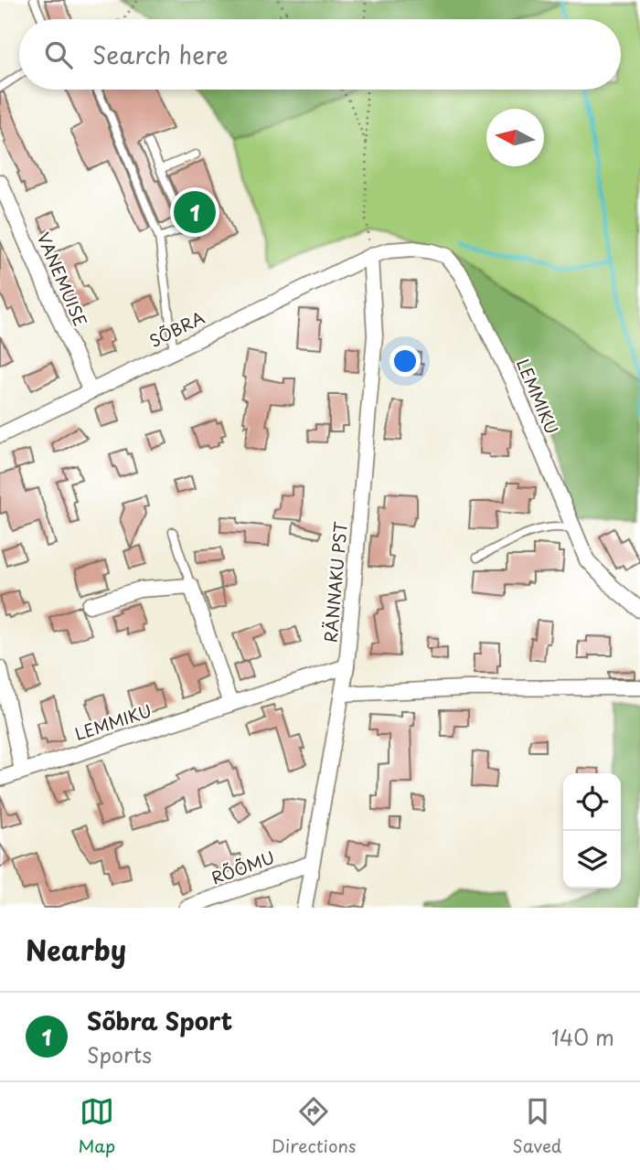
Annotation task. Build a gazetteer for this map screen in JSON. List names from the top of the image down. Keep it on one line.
{"streets":{"street":["VANEMUISE","SÕBRA","LEMMIKU","RÄNNAKU PST","RÕÕMU"]},"crossings":[["VANEMUISE","SÕBRA"],["SÕBRA","LEMMIKU"],["SÕBRA","RÄNNAKU PST"],["LEMMIKU","RÄNNAKU PST"],["RÄNNAKU PST","RÕÕMU"]],"north":"left","page":{"search":"Search here","pins":"1","heading":"Nearby","list":[{"mark":"1","name":"Sõbra Sport","note":"Sports","value":"140 m"}],"nav":["Map","Directions","Saved"]}}
